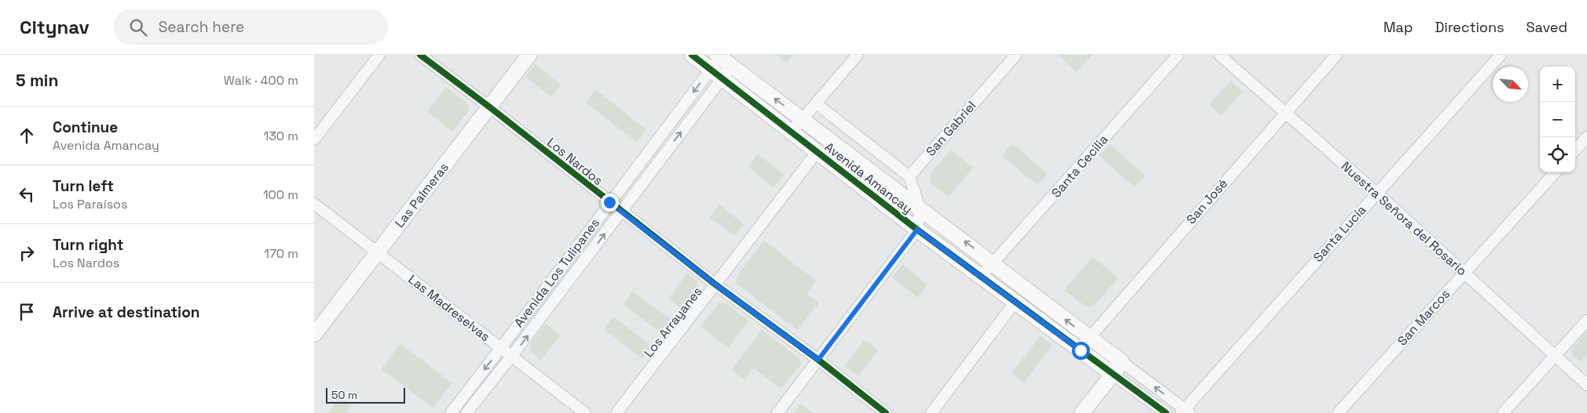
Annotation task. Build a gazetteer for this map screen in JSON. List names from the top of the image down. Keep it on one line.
{"streets":{"street":["San Gabriel","Los Nardos","Santa Cecilia","Avenida Amancay","Las Palmeras","San José","Nuestra Señora del Rosario","Santa Lucía","Avenida Los Tulipanes","Las Madreselvas","San Marcos","Los Arrayanes"]},"crossings":[["Los Nardos","Las Palmeras"],["Los Nardos","Avenida Los Tulipanes"],["Los Nardos","Los Arrayanes"],["Santa Cecilia","Avenida Amancay"],["Avenida Amancay","San José"],["Avenida Amancay","Santa Lucía"],["Avenida Amancay","Avenida Los Tulipanes"],["Avenida Amancay","Los Arrayanes"],["Las Palmeras","Las Madreselvas"],["San José","Nuestra Señora del Rosario"],["Nuestra Señora del Rosario","Santa Lucía"],["Nuestra Señora del Rosario","San Marcos"],["Avenida Los Tulipanes","Las Madreselvas"]],"scale_bar":"50 m","north":"bottom right","page":{"header":"Citynav","search":"Search here","nav":["Map","Directions","Saved"],"heading":["5 min","Walk · 400 m"],"map_buttons":["+","−"],"list":[["Continue","Avenida Amancay","130 m"],["Turn left","Los Paraísos","100 m"],["Turn right","Los Nardos","170 m"],"Arrive at destination"],"scale":"50 m"}}
